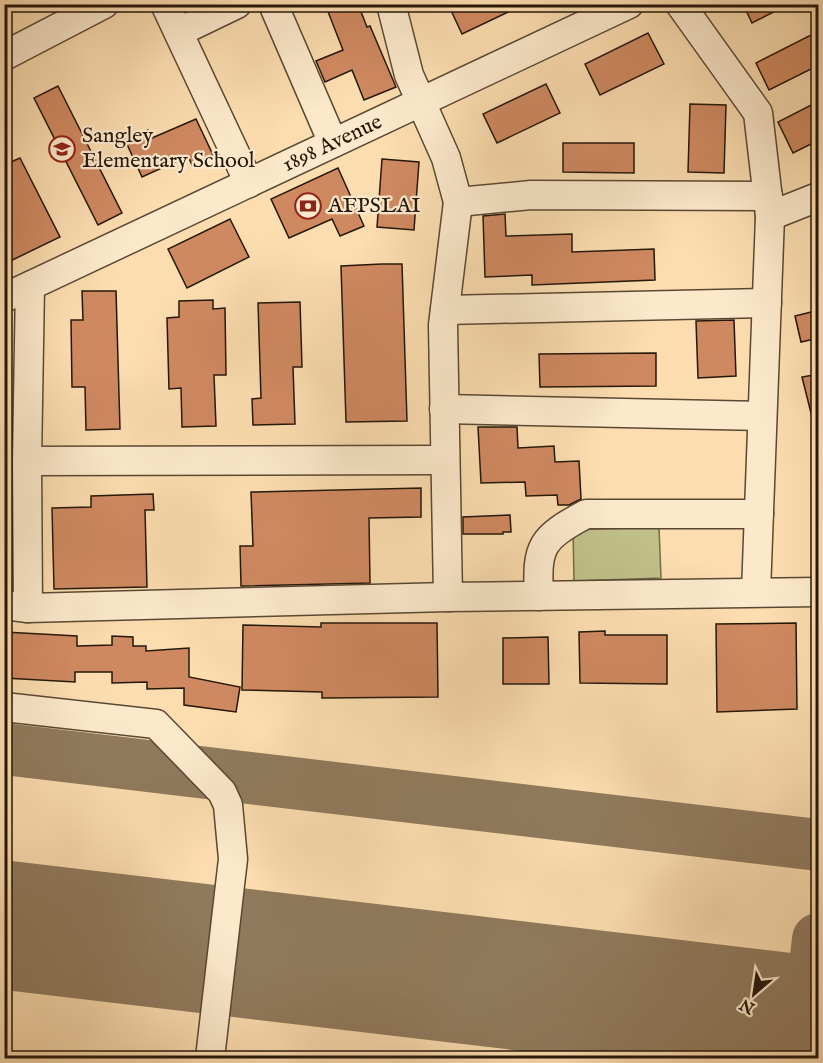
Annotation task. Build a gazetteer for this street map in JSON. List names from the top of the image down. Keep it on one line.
{"streets":{"street":["1898 Avenue"]},"places":{"school or university":["Sangley Elementary School"],"bank":["AFPSLAI"]},"north":"bottom left"}
